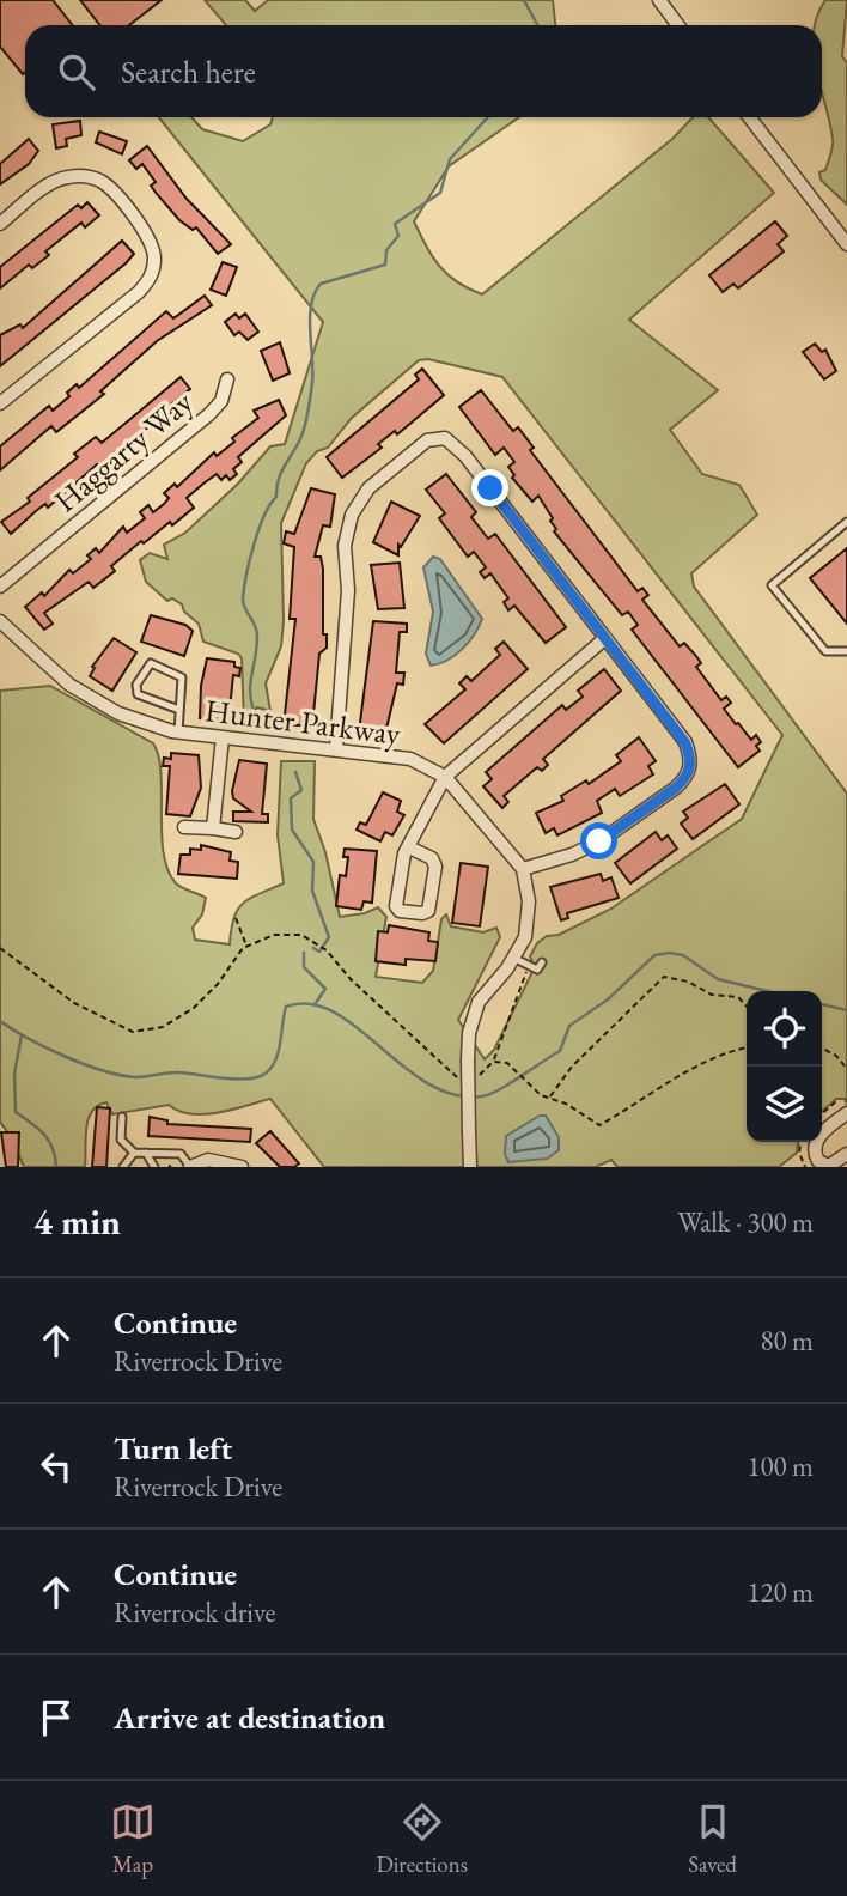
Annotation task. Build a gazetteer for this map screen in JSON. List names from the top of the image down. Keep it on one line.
{"streets":{"street":["Haggarty Way","Hunter Parkway"]},"page":{"search":"Search here","heading":["4 min","Walk · 300 m"],"list":[["Continue","Riverrock Drive","80 m"],["Turn left","Riverrock Drive","100 m"],["Continue","Riverrock drive","120 m"],"Arrive at destination"],"nav":["Map","Directions","Saved"]}}
